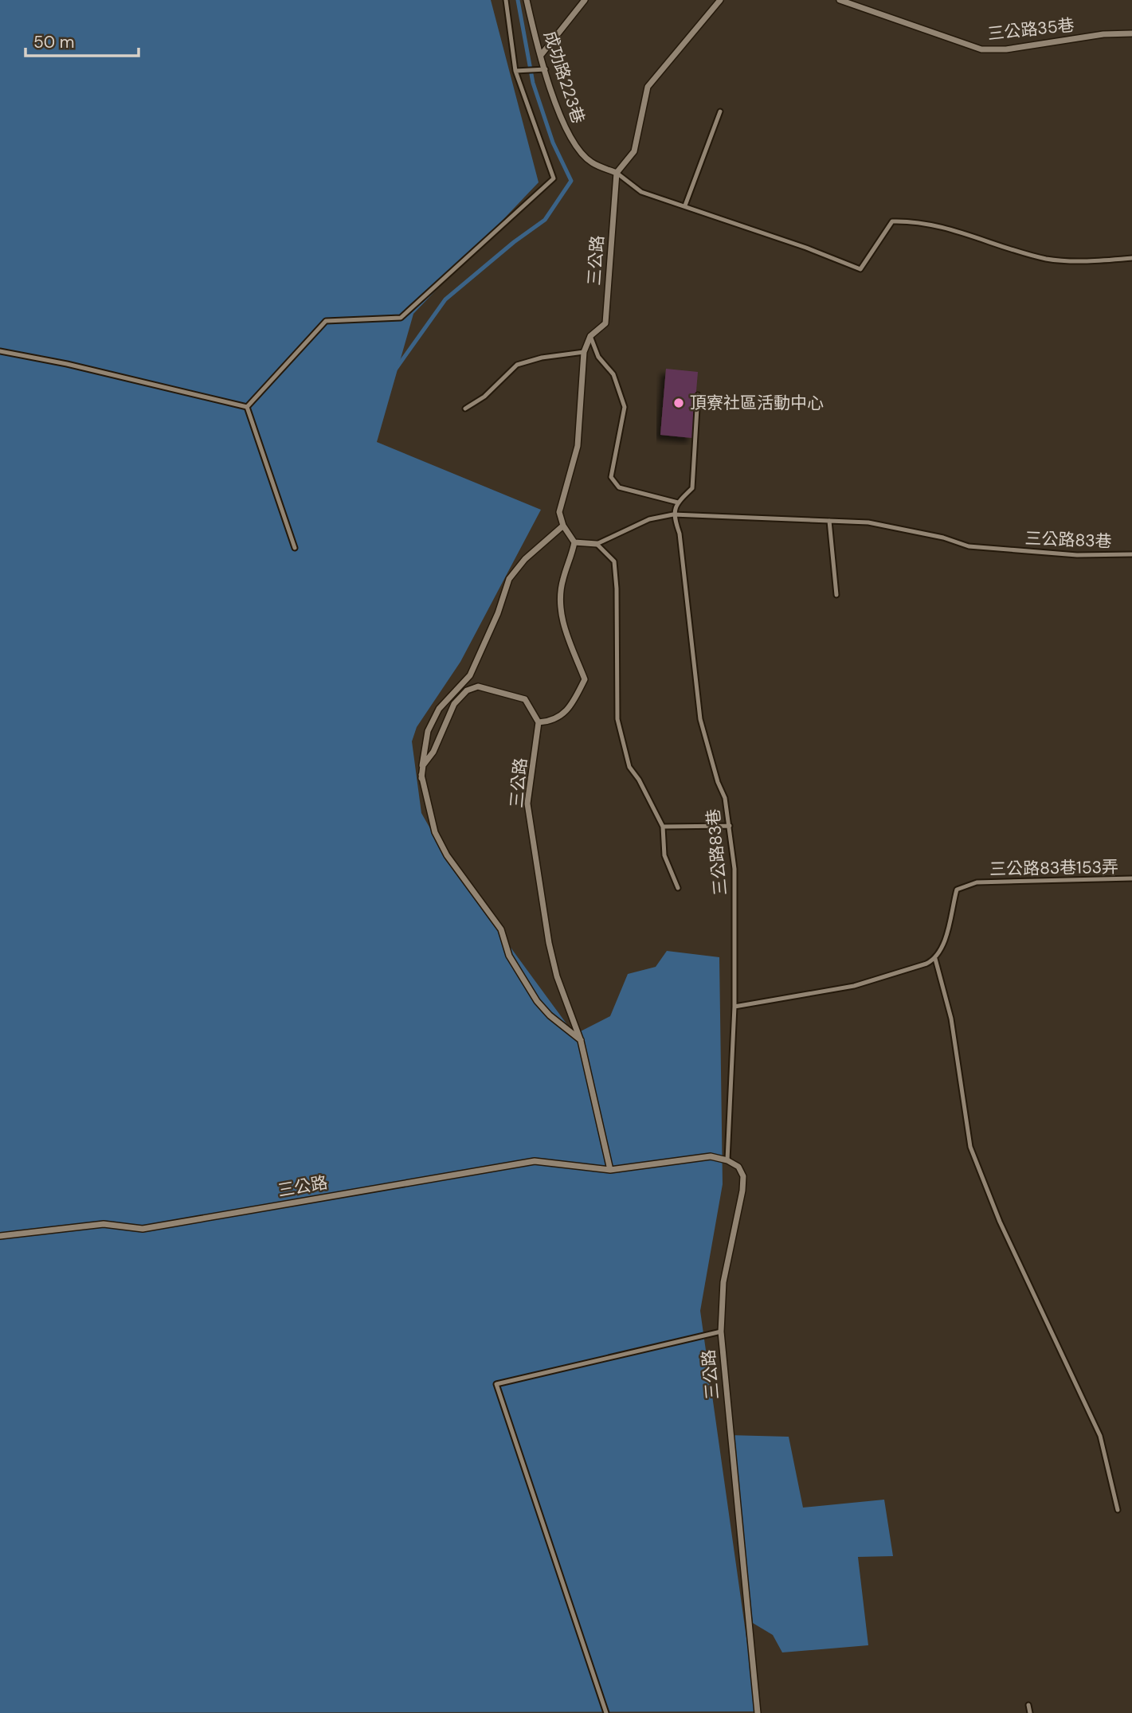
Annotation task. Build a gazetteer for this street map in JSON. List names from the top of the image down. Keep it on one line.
{"streets":{"street":["三公路35巷","成功路223巷","三公路"],"lane":["三公路83巷","三公路83巷153弄"]},"crossings":[["成功路223巷","三公路"],["三公路","三公路83巷"]],"places":["頂寮社區活動中心"],"scale_bar":"50 m"}
